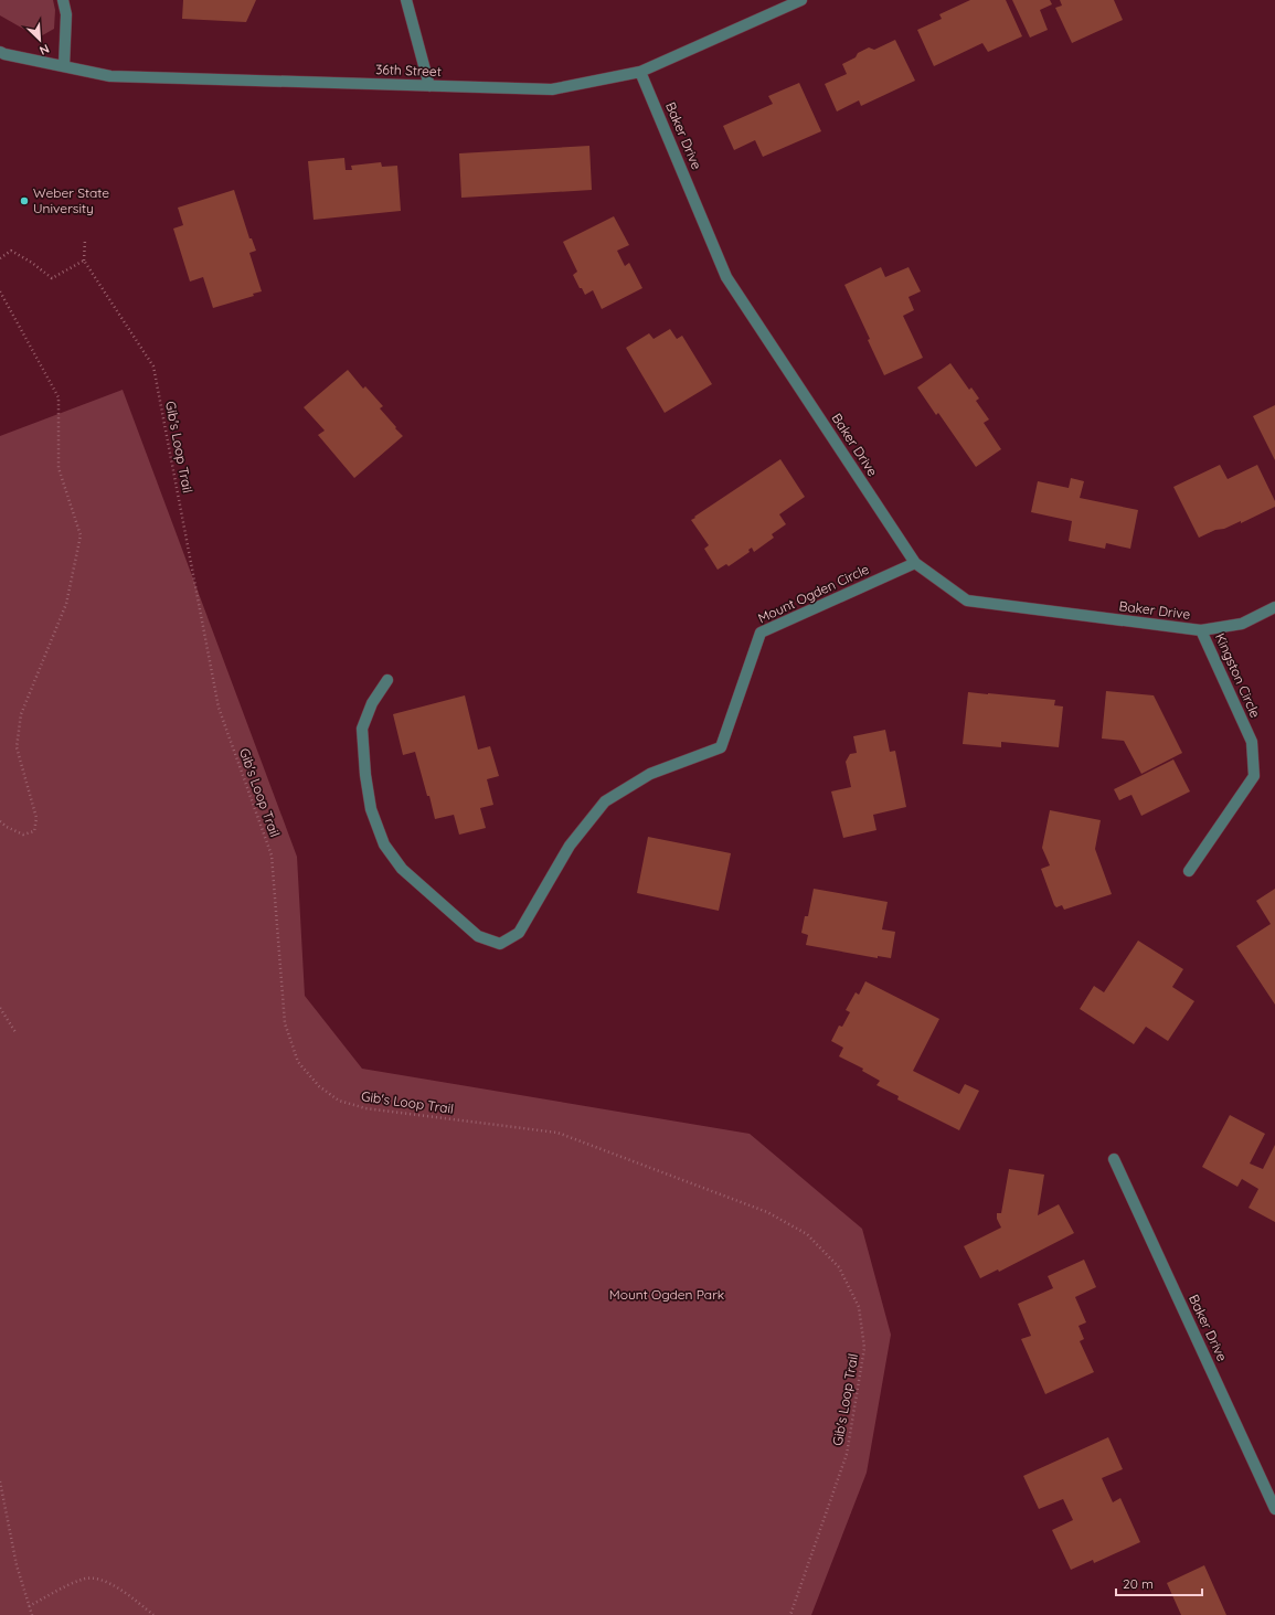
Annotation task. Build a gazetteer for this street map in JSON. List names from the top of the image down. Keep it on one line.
{"streets":{"street":["36th Street","Baker Drive","Mount Ogden Circle","Kingston Circle"],"path":["Gib's Loop Trail"]},"crossings":[["36th Street","Baker Drive"],["Baker Drive","Mount Ogden Circle"],["Baker Drive","Kingston Circle"]],"parks":["Mount Ogden Park"],"places":["Weber State University"],"scale_bar":"20 m","north":"bottom right"}
